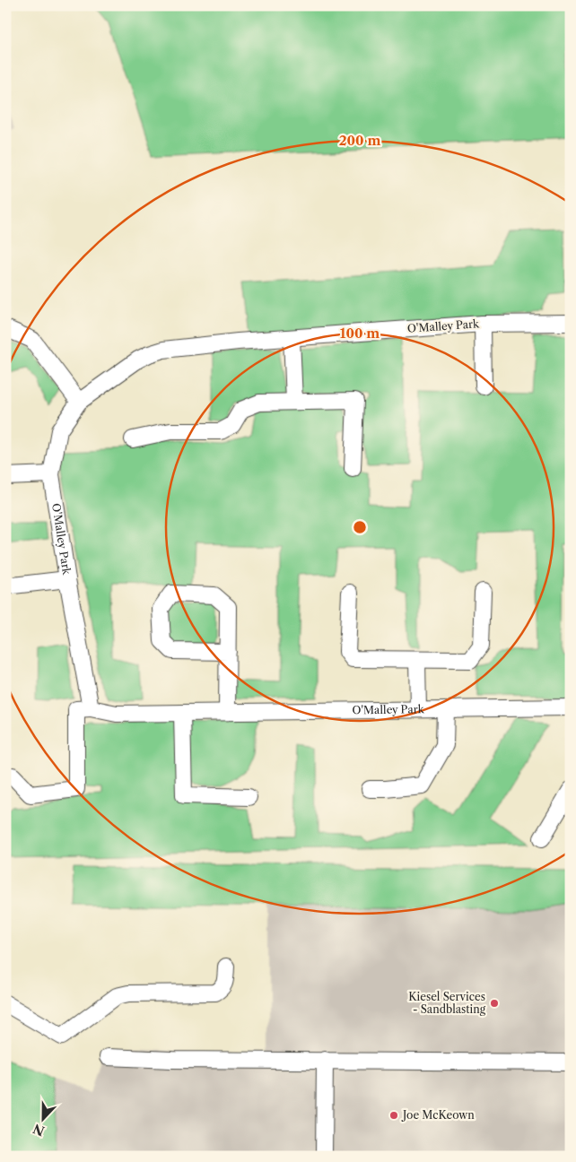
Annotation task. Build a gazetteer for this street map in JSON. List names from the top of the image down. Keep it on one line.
{"streets":{"street":["O'Malley Park"]},"places":["Kiesel Services - Sandblasting","Joe McKeown"],"north":"bottom","rings":["200 m","100 m"]}
